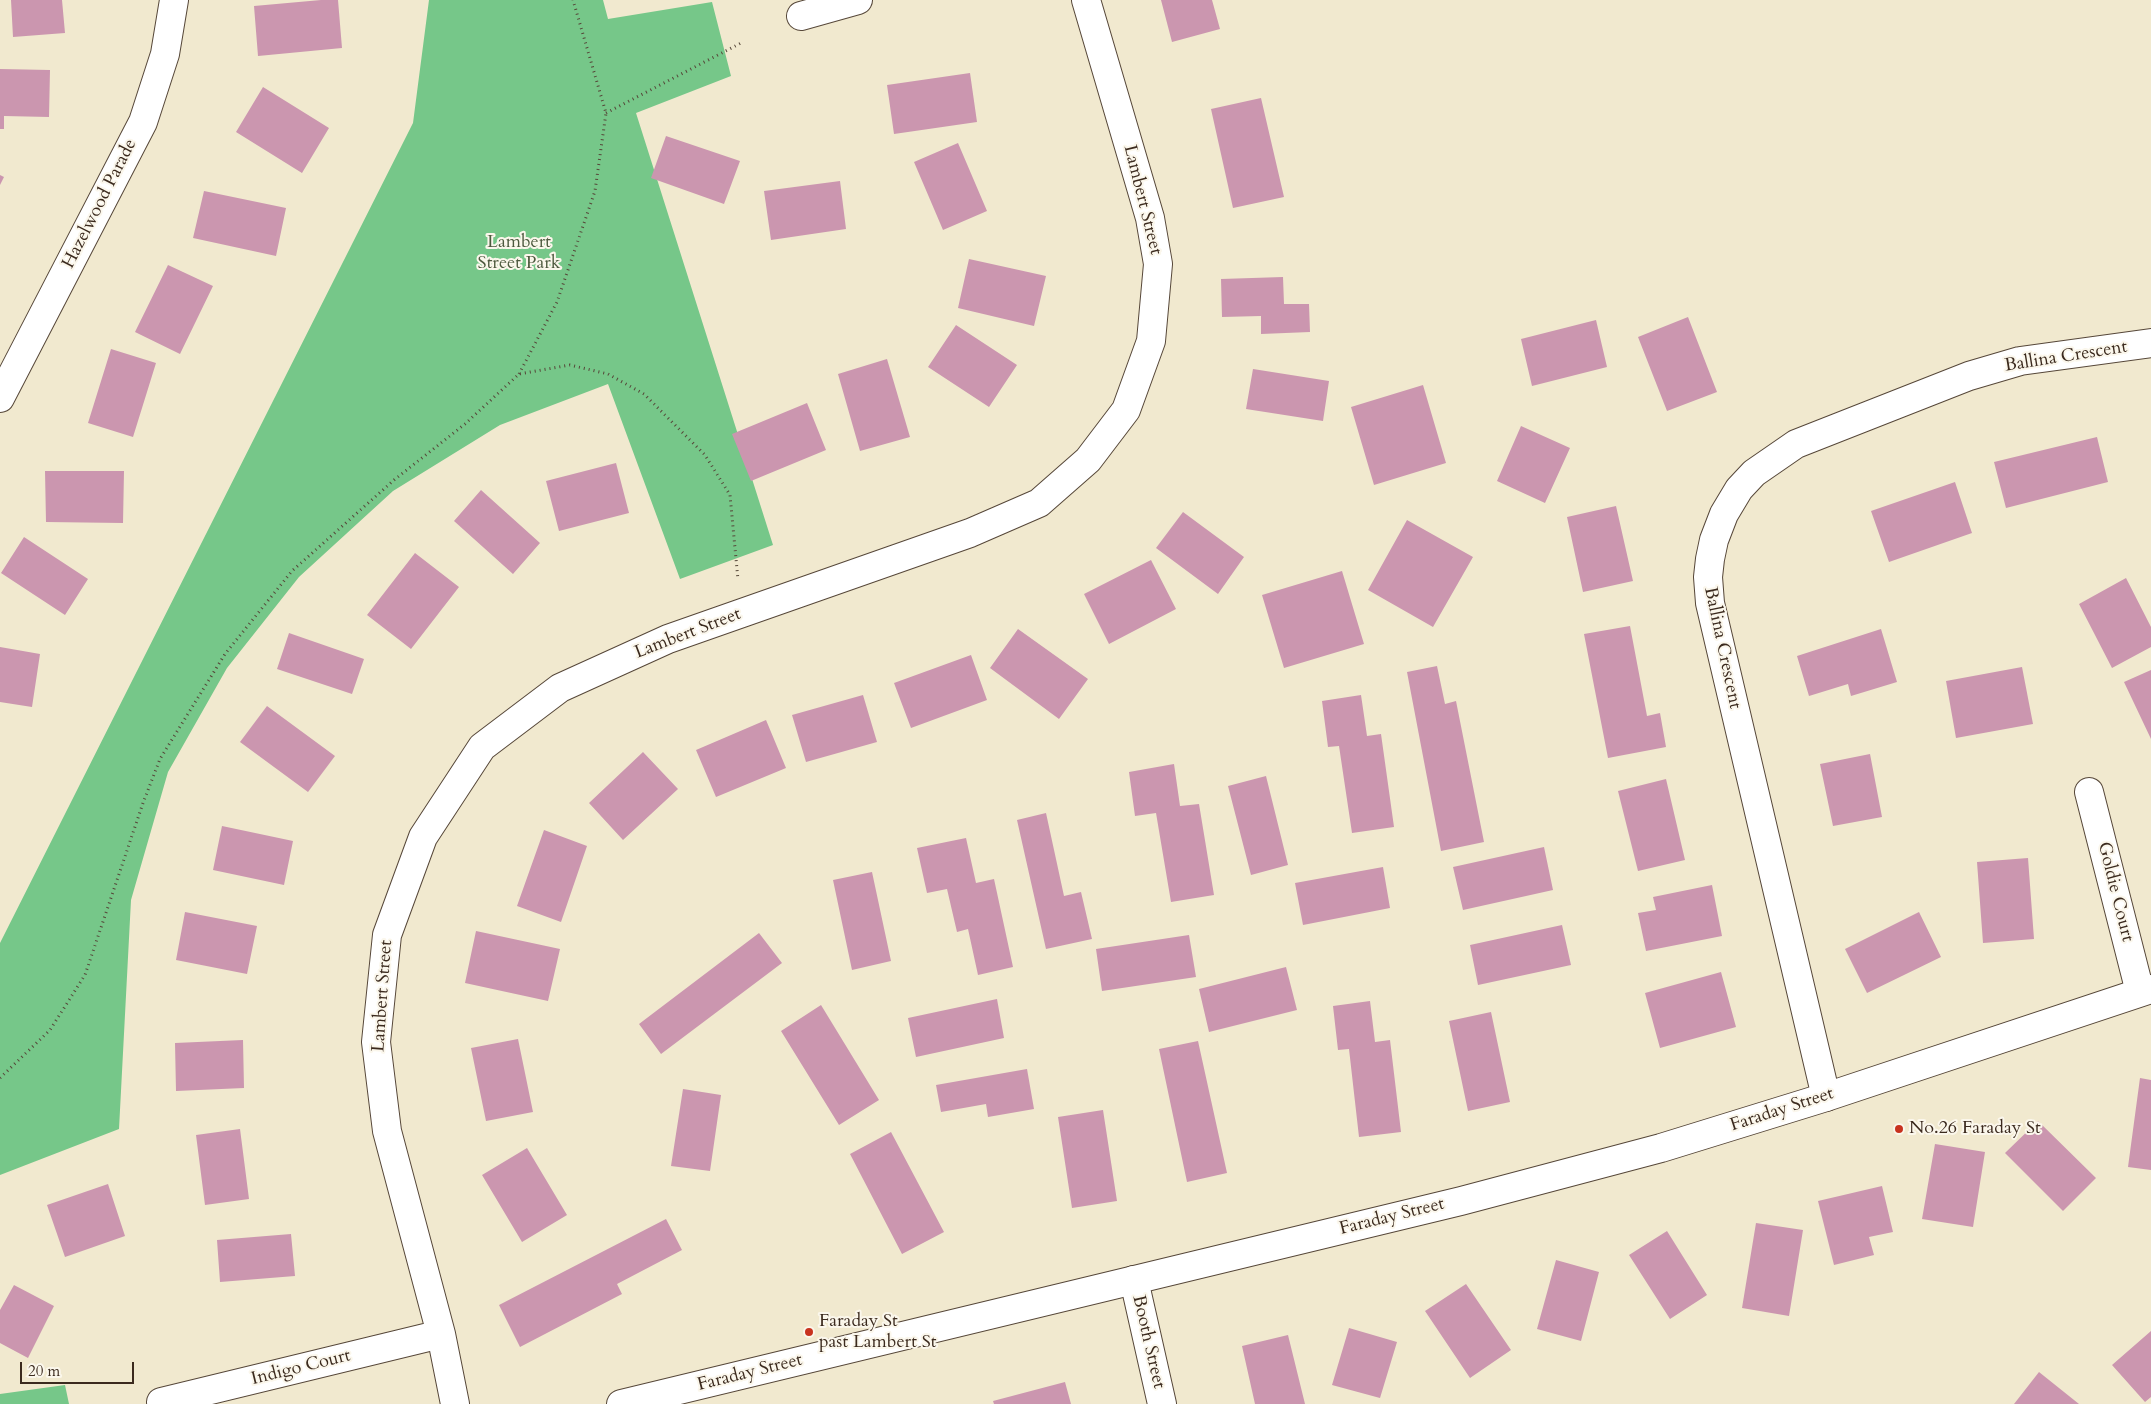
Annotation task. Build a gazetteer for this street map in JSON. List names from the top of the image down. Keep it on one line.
{"streets":{"street":["Lambert Street","Hazelwood Parade","Ballina Crescent","Goldie Court","Faraday Street","Booth Street","Indigo Court"]},"crossings":[["Lambert Street","Indigo Court"],["Ballina Crescent","Faraday Street"],["Goldie Court","Faraday Street"],["Faraday Street","Booth Street"]],"parks":["Lambert Street Park"],"places":["No.26 Faraday St","Faraday St past Lambert St"],"scale_bar":"20 m"}
